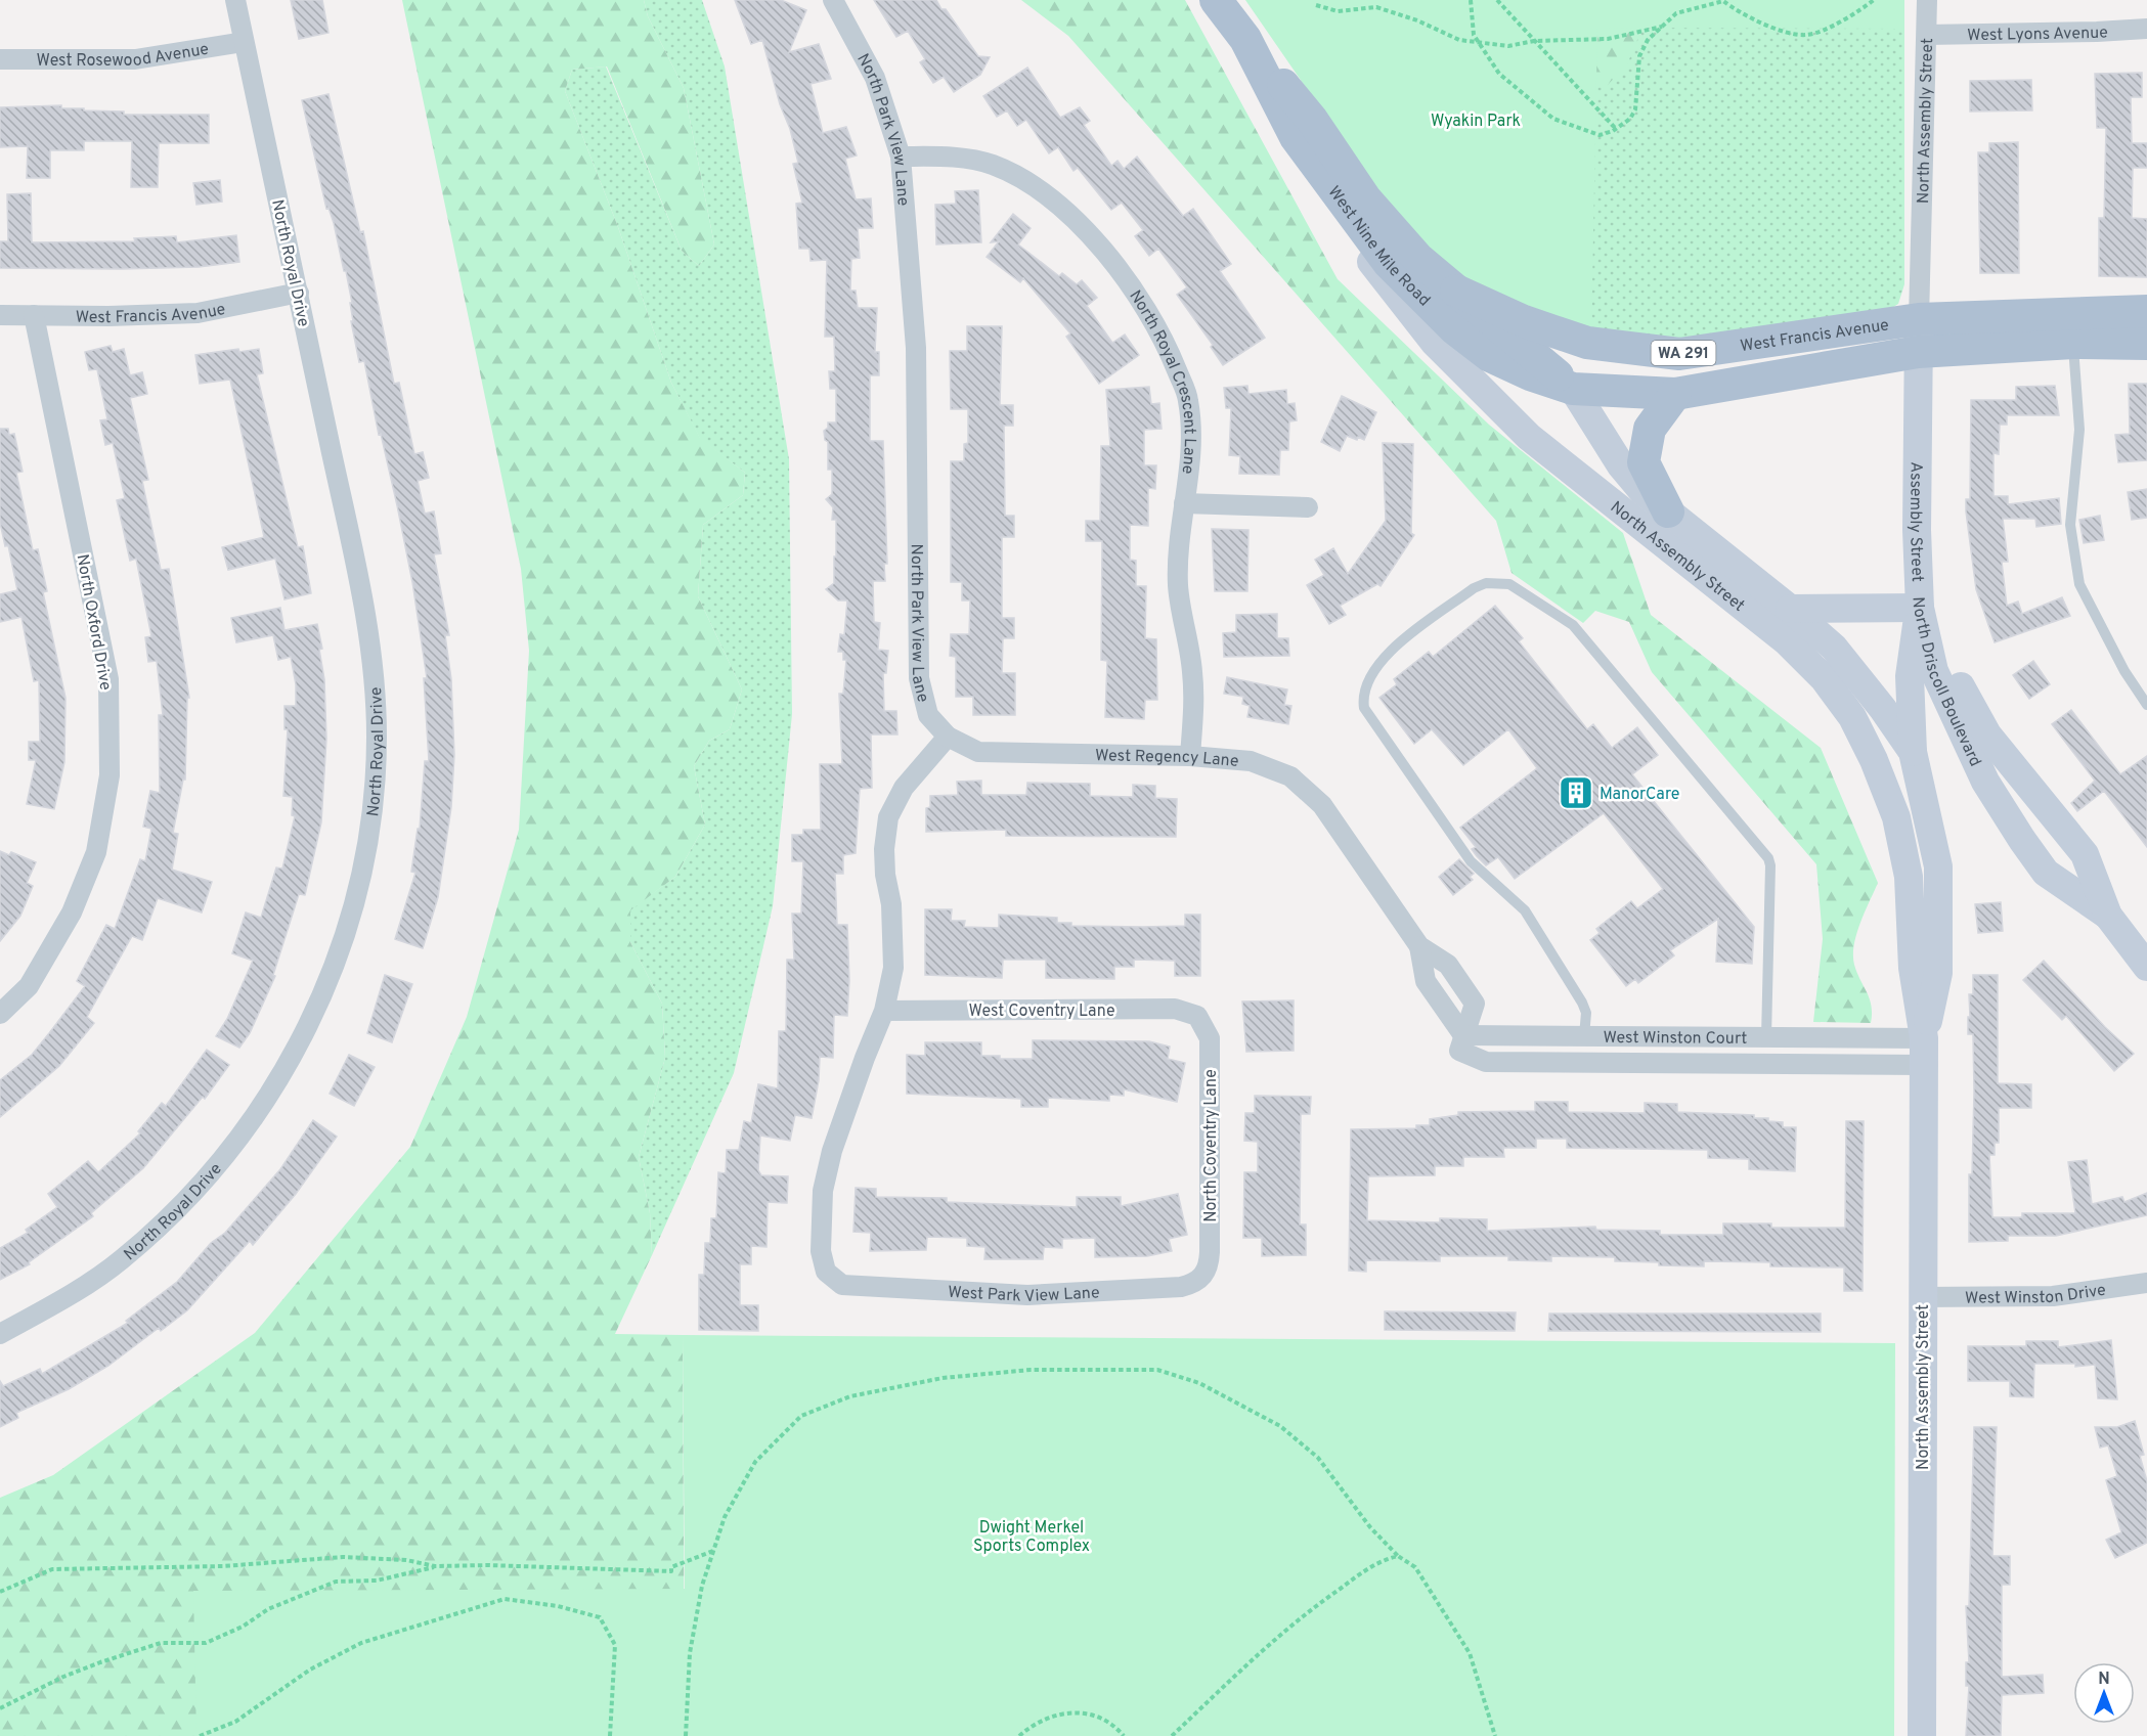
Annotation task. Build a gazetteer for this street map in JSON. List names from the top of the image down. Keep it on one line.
{"streets":{"main road":["North Assembly Street","West Nine Mile Road","West Francis Avenue","WA 291","Assembly Street","North Driscoll Boulevard"],"street":["West Lyons Avenue","West Rosewood Avenue","North Park View Lane","North Royal Drive","North Royal Crescent Lane","North Oxford Drive","West Regency Lane","West Coventry Lane","West Winston Court","North Coventry Lane","West Park View Lane","West Winston Drive"]},"crossings":[["West Lyons Avenue","North Assembly Street"],["West Rosewood Avenue","North Royal Drive"],["North Assembly Street","West Nine Mile Road"],["North Assembly Street","West Francis Avenue"],["North Assembly Street","Assembly Street"],["North Assembly Street","West Winston Court"],["North Assembly Street","West Winston Drive"],["North Park View Lane","North Royal Crescent Lane"],["North Park View Lane","West Regency Lane"],["West Nine Mile Road","West Francis Avenue"],["North Royal Drive","West Francis Avenue"],["West Francis Avenue","Assembly Street"],["West Francis Avenue","North Oxford Drive"],["North Royal Crescent Lane","West Regency Lane"],["Assembly Street","North Driscoll Boulevard"],["West Coventry Lane","North Coventry Lane"],["West Coventry Lane","West Park View Lane"],["North Coventry Lane","West Park View Lane"]],"parks":["Wyakin Park","Dwight Merkel Sports Complex"],"places":{"building":["ManorCare"]},"north":"top"}
